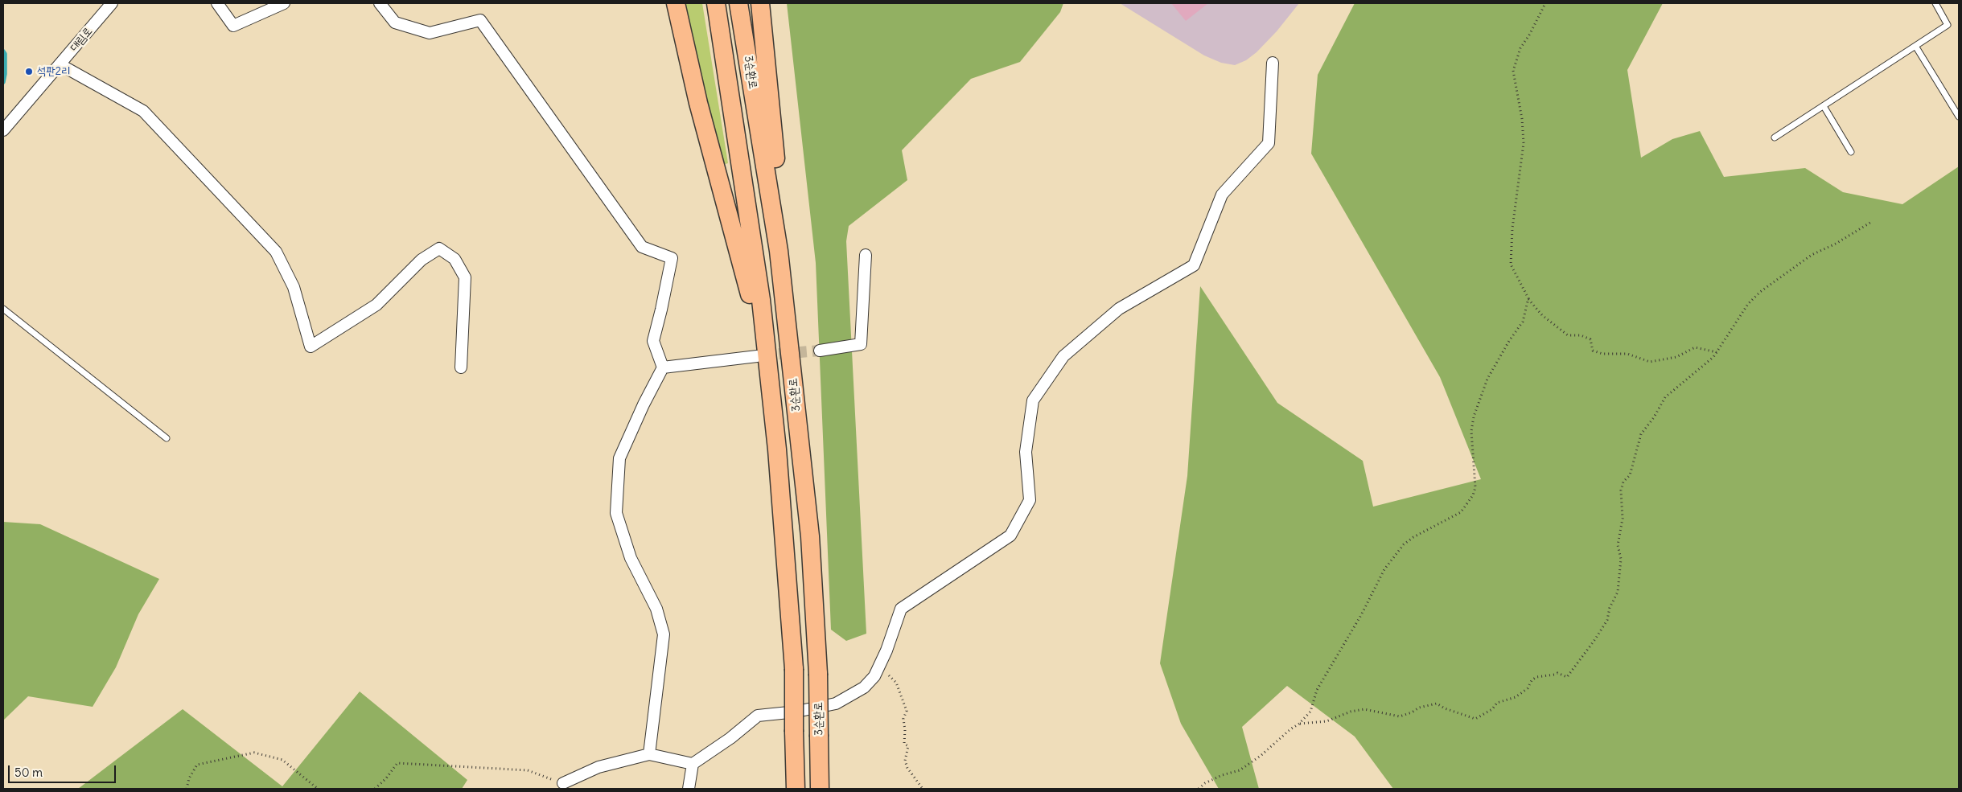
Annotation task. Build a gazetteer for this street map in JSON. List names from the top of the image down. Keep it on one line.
{"streets":{"highway":["3순환로"],"street":["대림로"]},"places":["석판2리"],"scale_bar":"50 m"}
